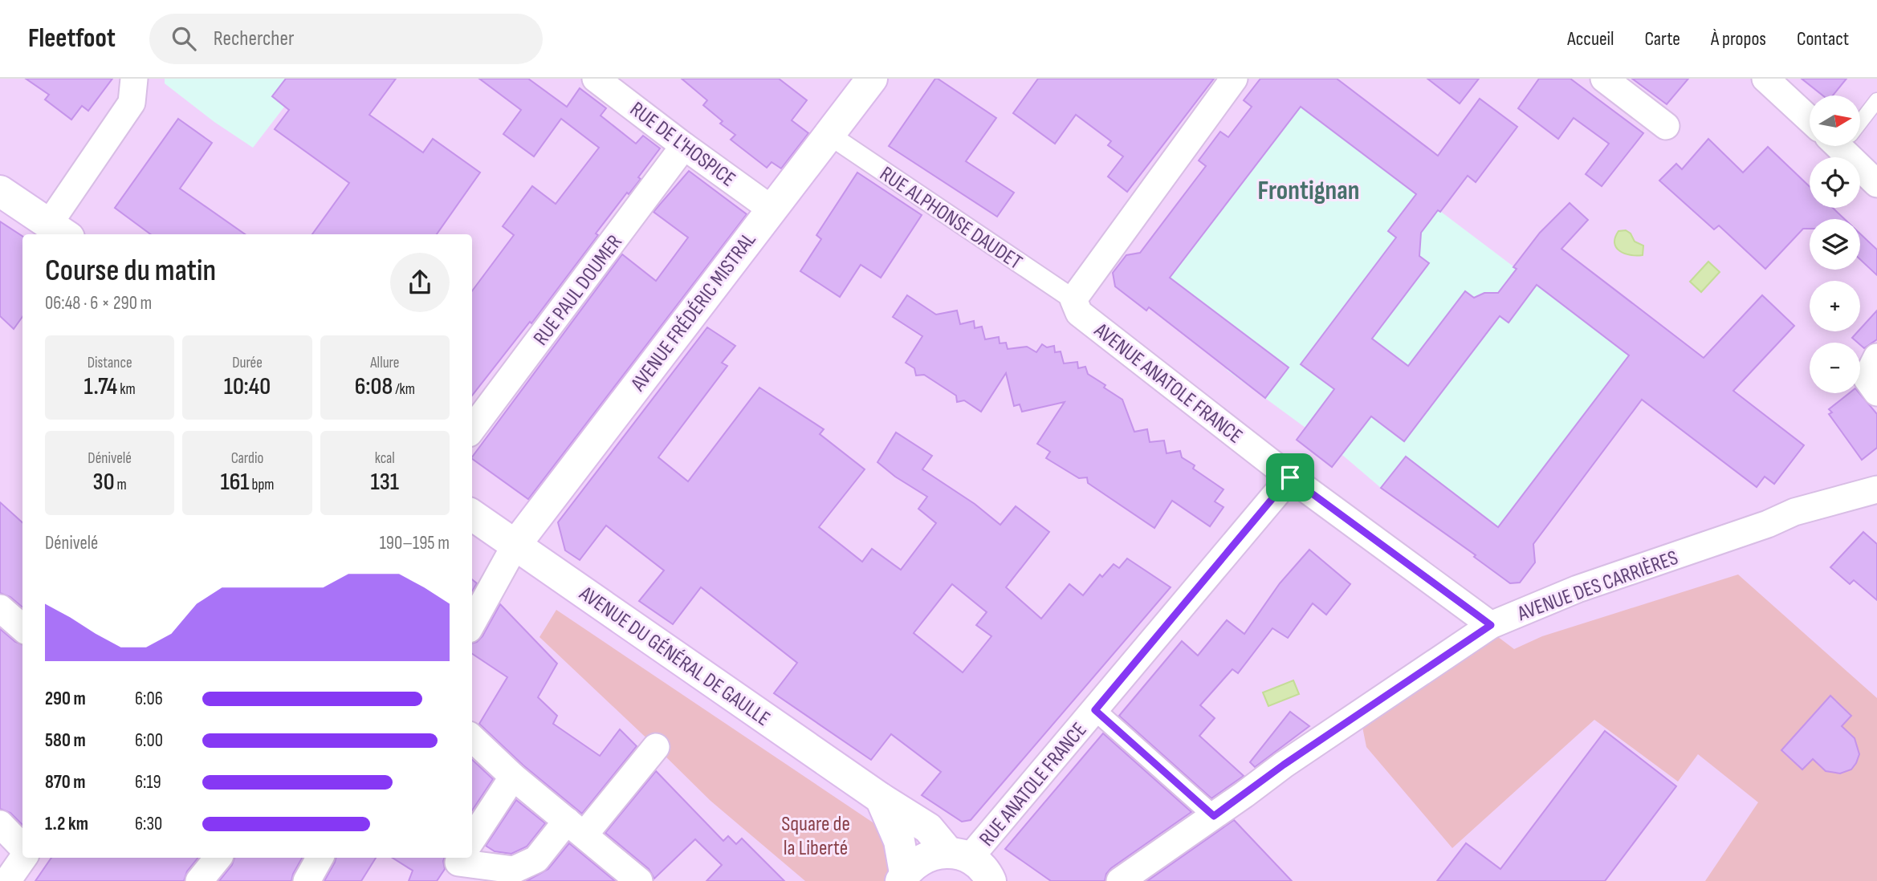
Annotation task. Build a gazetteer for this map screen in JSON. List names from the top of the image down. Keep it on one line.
{"streets":{"main road":["AVENUE FRÉDÉRIC MISTRAL","AVENUE DU GÉNÉRAL DE GAULLE"],"street":["RUE DE L'HOSPICE","RUE ALPHONSE DAUDET","RUE PAUL DOUMER","AVENUE ANATOLE FRANCE","AVENUE DES CARRIÈRES","RUE ANATOLE FRANCE"]},"crossings":[["RUE DE L'HOSPICE","RUE PAUL DOUMER"],["RUE DE L'HOSPICE","AVENUE FRÉDÉRIC MISTRAL"],["RUE ALPHONSE DAUDET","AVENUE FRÉDÉRIC MISTRAL"],["RUE ALPHONSE DAUDET","AVENUE ANATOLE FRANCE"],["AVENUE FRÉDÉRIC MISTRAL","AVENUE DU GÉNÉRAL DE GAULLE"],["AVENUE ANATOLE FRANCE","AVENUE DES CARRIÈRES"],["AVENUE ANATOLE FRANCE","RUE ANATOLE FRANCE"],["AVENUE DU GÉNÉRAL DE GAULLE","RUE ANATOLE FRANCE"]],"districts":["Frontignan"],"parks":["Square de la Liberté"],"north":"right","page":{"header":"Fleetfoot","search":"Rechercher","nav":["Accueil","Carte","À propos","Contact"],"map_buttons":["+","−"],"heading":["Course du matin","06:48 · 6 × 290 m"],"stats":[["Distance","1.74 km"],["Durée","10:40"],["Allure","6:08 /km"],["Dénivelé","30 m"],["Cardio","161 bpm"],["kcal","131"]],"chart":["Dénivelé","190–195 m"],"list":[{"name":"290 m","note":"6:06"},{"name":"580 m","note":"6:00"},{"name":"870 m","note":"6:19"},{"name":"1.2 km","note":"6:30"}]}}
